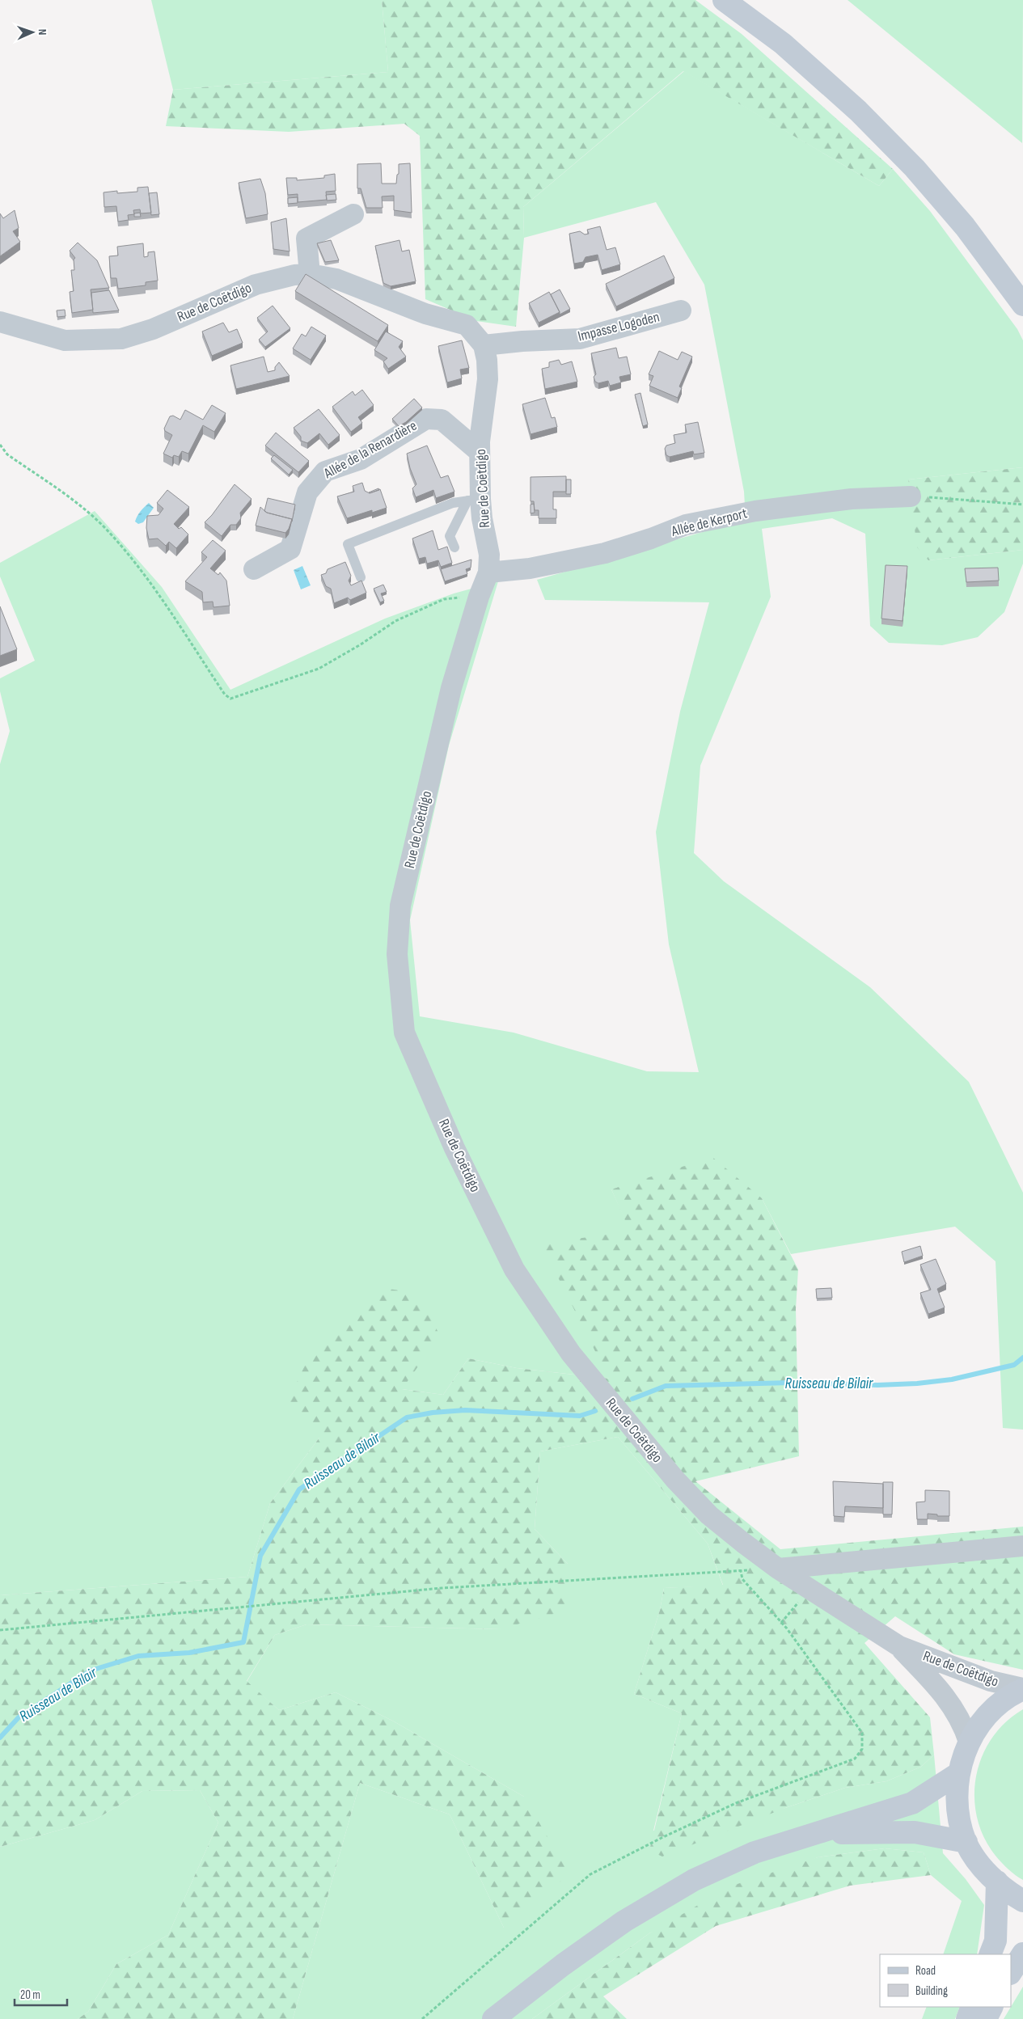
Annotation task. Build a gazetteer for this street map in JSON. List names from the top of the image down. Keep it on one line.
{"streets":{"street":["Rue de Coëtdigo","Impasse Logoden","Allée de la Renardière","Allée de Kerport"]},"crossings":[["Rue de Coëtdigo","Impasse Logoden"],["Rue de Coëtdigo","Allée de la Renardière"],["Rue de Coëtdigo","Allée de Kerport"]],"water":["Ruisseau de Bilair"],"legend":["Road","Building"],"scale_bar":"20 m","north":"right"}
